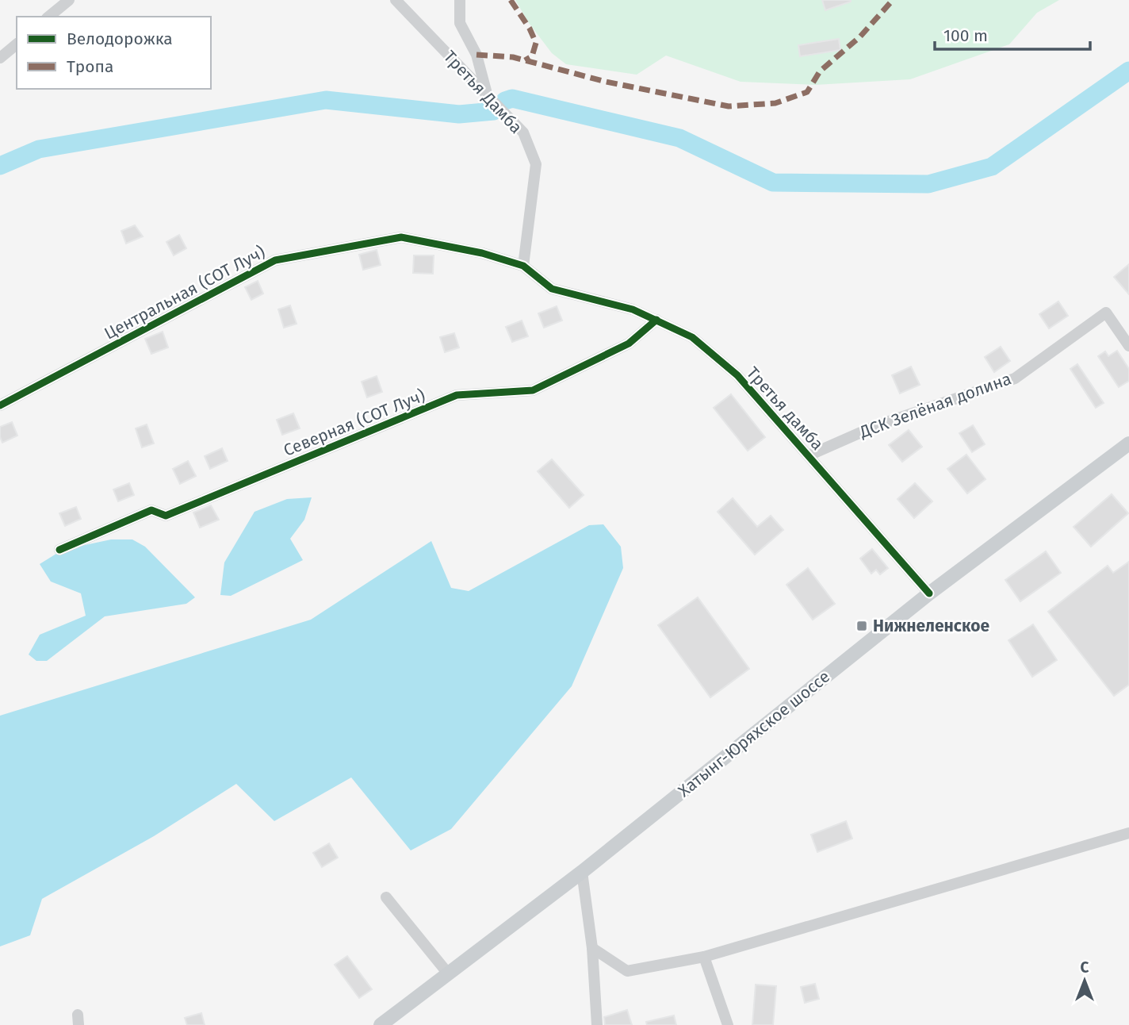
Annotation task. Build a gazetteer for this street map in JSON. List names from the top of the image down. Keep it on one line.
{"streets":{"main road":["Хатынг-Юряхское шоссе"],"street":["Третья Дамба","Центральная (СОТ Луч)","ДСК Зелёная долина","Третья дамба","Северная (СОТ Луч)"]},"crossings":[["Третья Дамба","Центральная (СОТ Луч)"],["Третья Дамба","Третья дамба"],["Центральная (СОТ Луч)","Третья дамба"],["ДСК Зелёная долина","Третья дамба"],["Третья дамба","Северная (СОТ Луч)"],["Третья дамба","Хатынг-Юряхское шоссе"]],"places":{"transit":["Нижнеленское"]},"legend":["Велодорожка","Тропа"],"scale_bar":"100 m","north":"top"}
